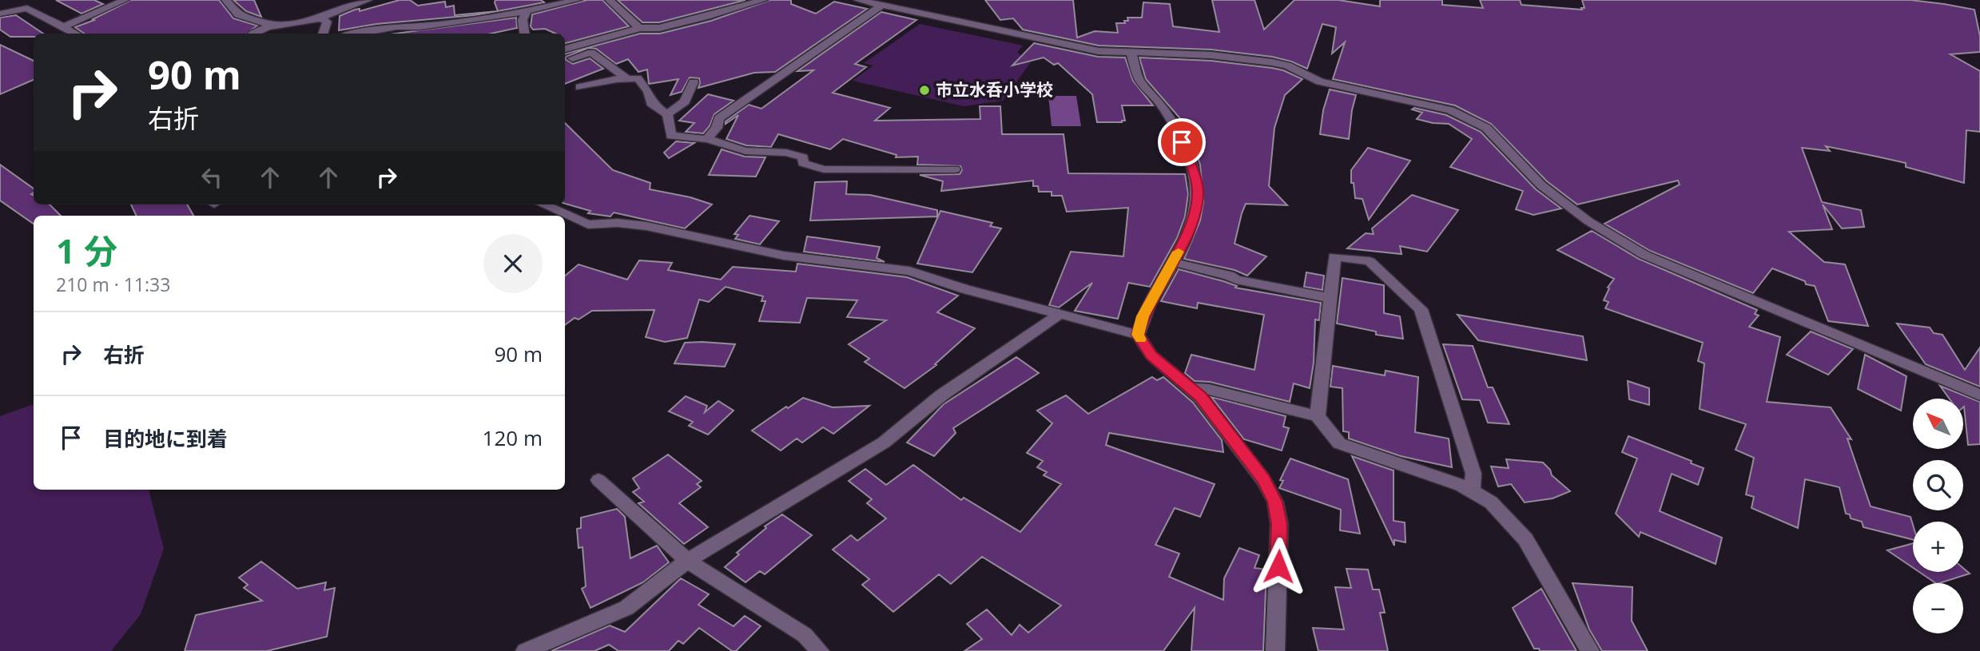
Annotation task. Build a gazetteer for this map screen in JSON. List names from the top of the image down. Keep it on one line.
{"places":["市立水呑小学校"],"north":"top left","page":{"turn":["90 m","右折"],"heading":["1 分","210 m · 11:33"],"list":[{"name":"右折","value":"90 m"},{"name":"目的地に到着","value":"120 m"}],"map_buttons":["+","−"]}}
